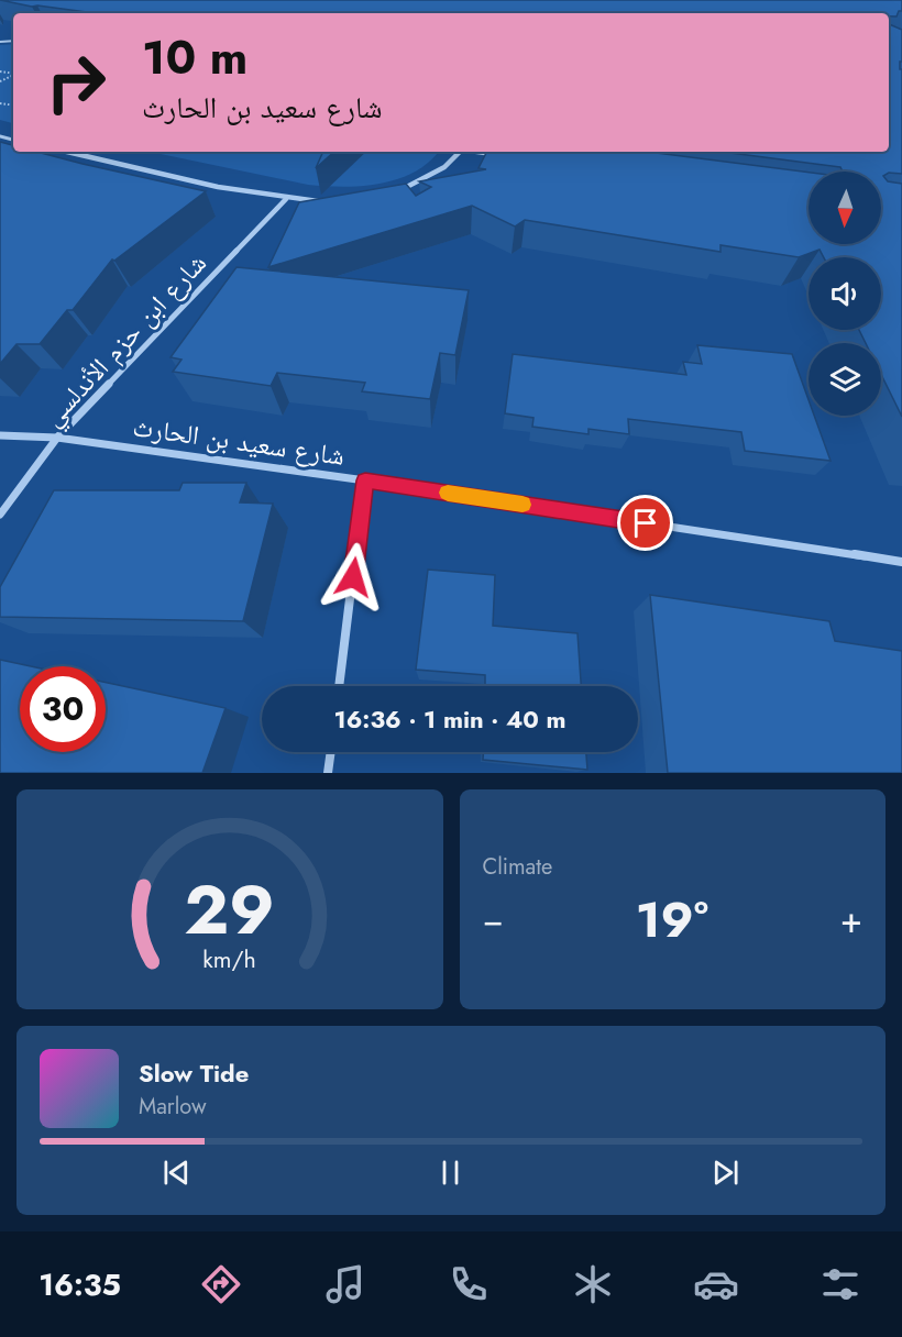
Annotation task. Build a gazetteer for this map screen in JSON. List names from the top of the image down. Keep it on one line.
{"streets":{"street":["شارع ابن حزم الأندلسي","شارع سعيد بن الحارث"]},"crossings":[["شارع ابن حزم الأندلسي","شارع سعيد بن الحارث"]],"north":"bottom","page":{"turn":["10 m","شارع سعيد بن الحارث"],"limit":"30","trip":"16:36 · 1 min · 40 m","tile":"Climate","heat":["−","19°","+"],"song":["Slow Tide","Marlow"],"tabs":"16:35","gauge":["29","km/h"]}}
